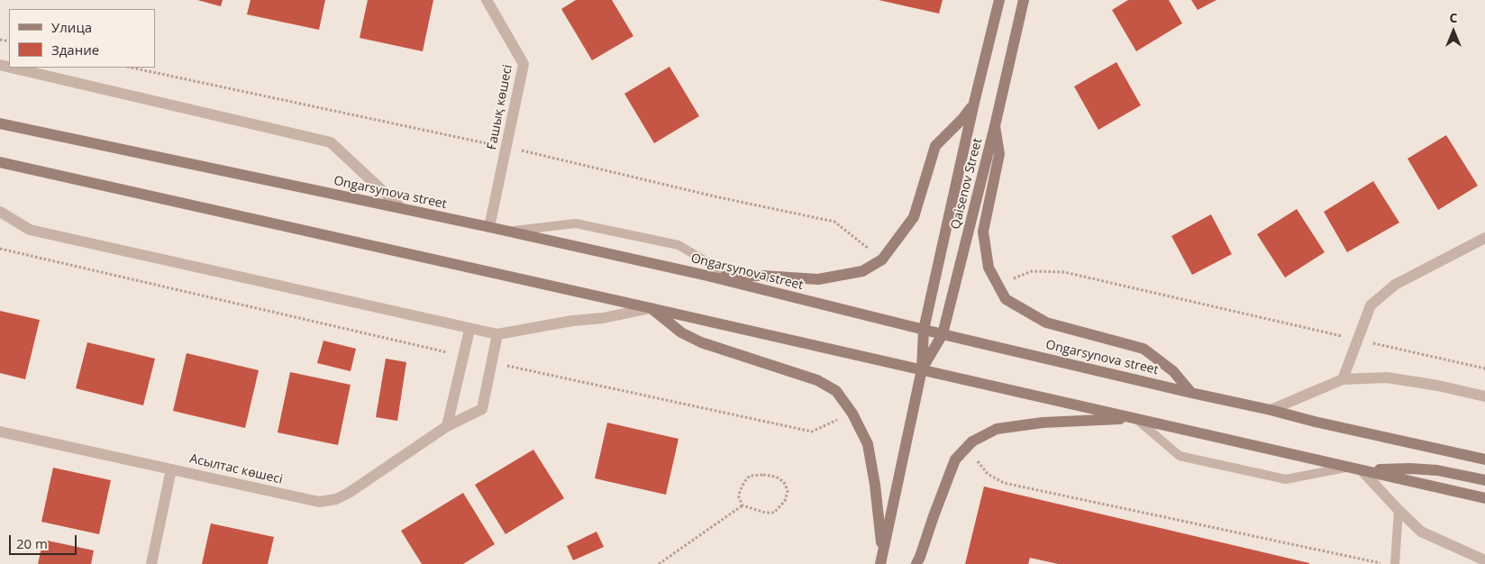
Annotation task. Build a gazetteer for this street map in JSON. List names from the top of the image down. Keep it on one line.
{"streets":{"street":["Ғашық көшесі","Qaisenov Street","Ongarsynova street","Асылтас көшесі"]},"crossings":[["Ғашық көшесі","Ongarsynova street"],["Qaisenov Street","Ongarsynova street"]],"legend":["Улица","Здание"],"scale_bar":"20 m","north":"top"}
